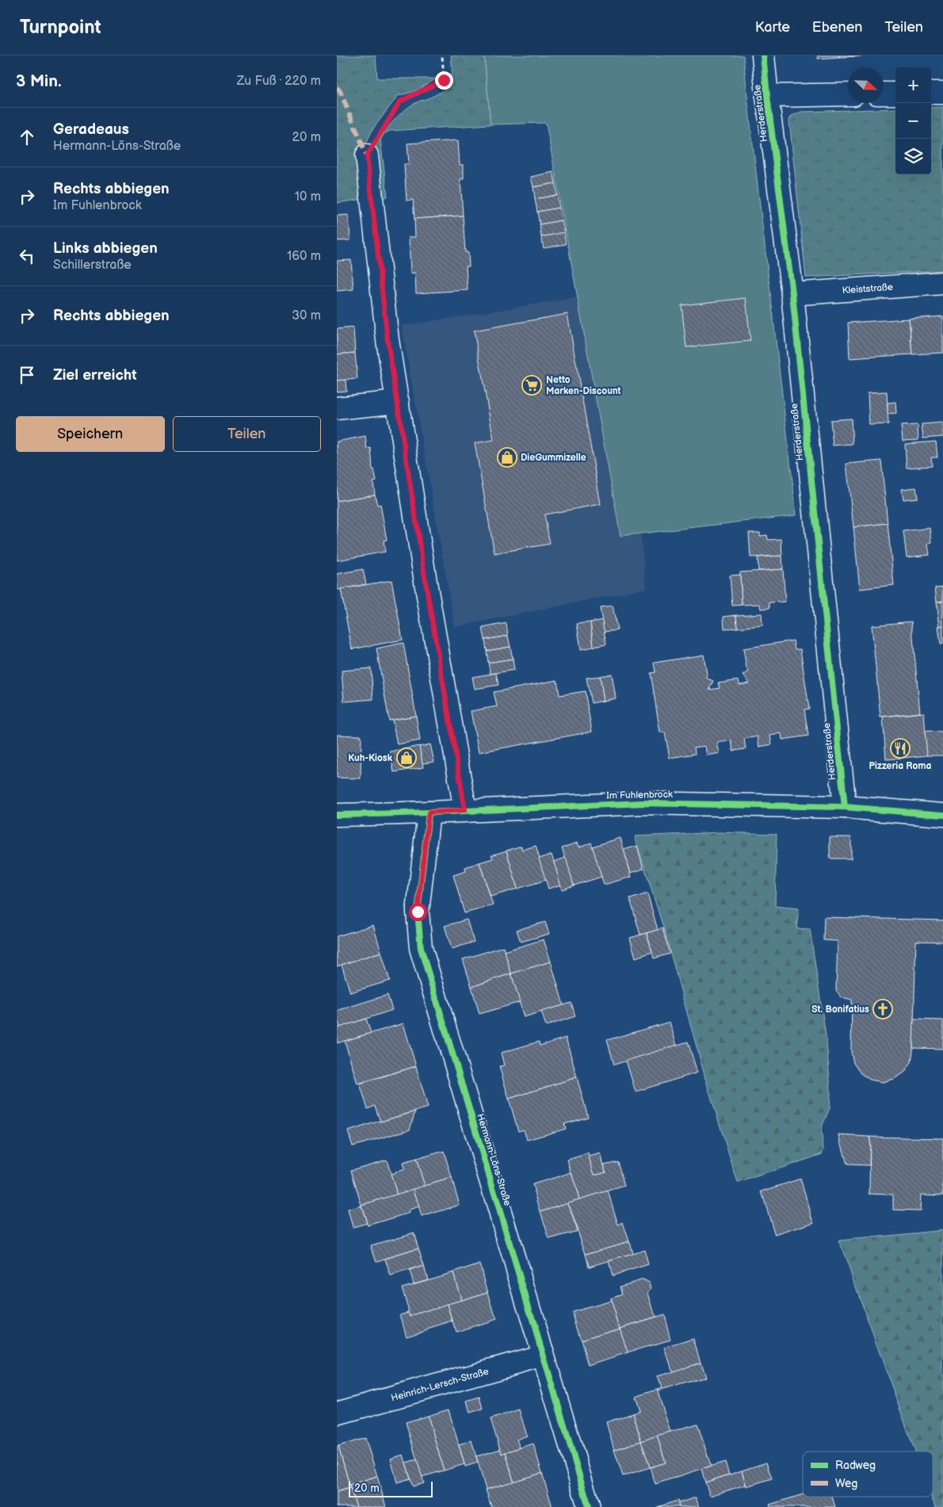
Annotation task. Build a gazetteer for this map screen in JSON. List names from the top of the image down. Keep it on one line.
{"streets":{"street":["Herderstraße","Kleiststraße","Im Fuhlenbrock","Hermann-Löns-Straße","Heinrich-Lersch-Straße"]},"crossings":[["Herderstraße","Kleiststraße"],["Herderstraße","Im Fuhlenbrock"],["Im Fuhlenbrock","Hermann-Löns-Straße"],["Hermann-Löns-Straße","Heinrich-Lersch-Straße"]],"places":{"supermarket":["Netto Marken-Discount"],"shop":["DieGummizelle","Kuh-Kiosk"],"restaurant":["Pizzeria Roma"],"church":["St. Bonifatius"]},"legend":["Radweg","Weg"],"scale_bar":"20 m","north":"bottom right","page":{"header":"Turnpoint","nav":["Karte","Ebenen","Teilen"],"heading":["3 Min.","Zu Fuß · 220 m"],"map_buttons":["+","−"],"list":[["Geradeaus","Hermann-Löns-Straße","20 m"],["Rechts abbiegen","Im Fuhlenbrock","10 m"],["Links abbiegen","Schillerstraße","160 m"],["Rechts abbiegen","30 m"],"Ziel erreicht"],"buttons":["Speichern","Teilen"],"scale":"20 m"}}
